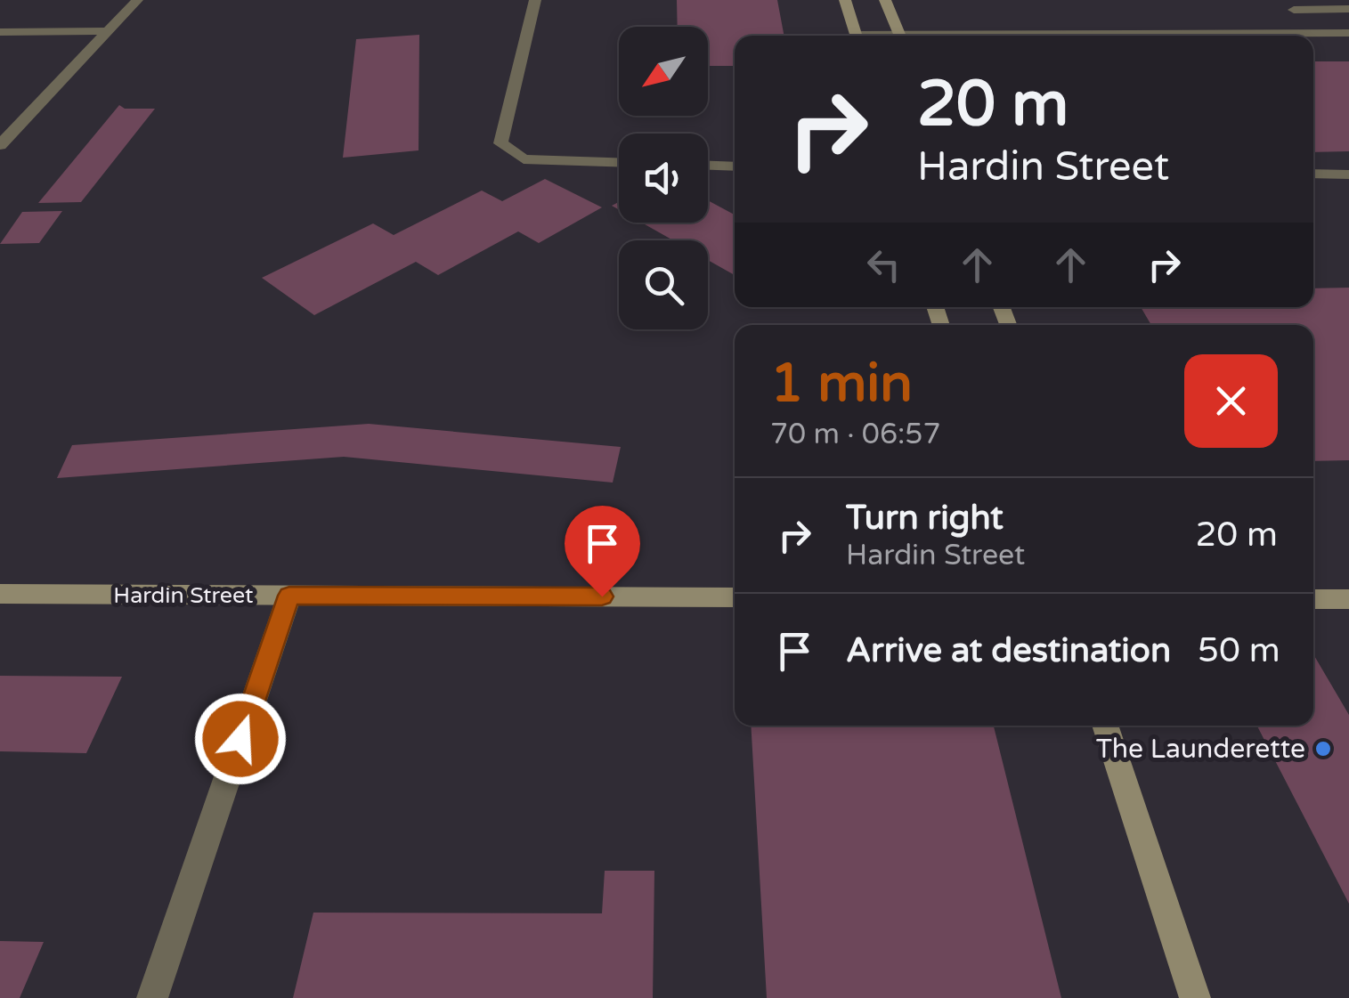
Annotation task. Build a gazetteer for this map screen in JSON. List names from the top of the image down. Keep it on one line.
{"streets":{"main road":["Hardin Street"]},"places":["The Launderette"],"north":"bottom left","page":{"turn":["20 m","Hardin Street"],"heading":["1 min","70 m · 06:57"],"list":[{"name":"Turn right","note":"Hardin Street","value":"20 m"},{"name":"Arrive at destination","value":"50 m"}]}}
